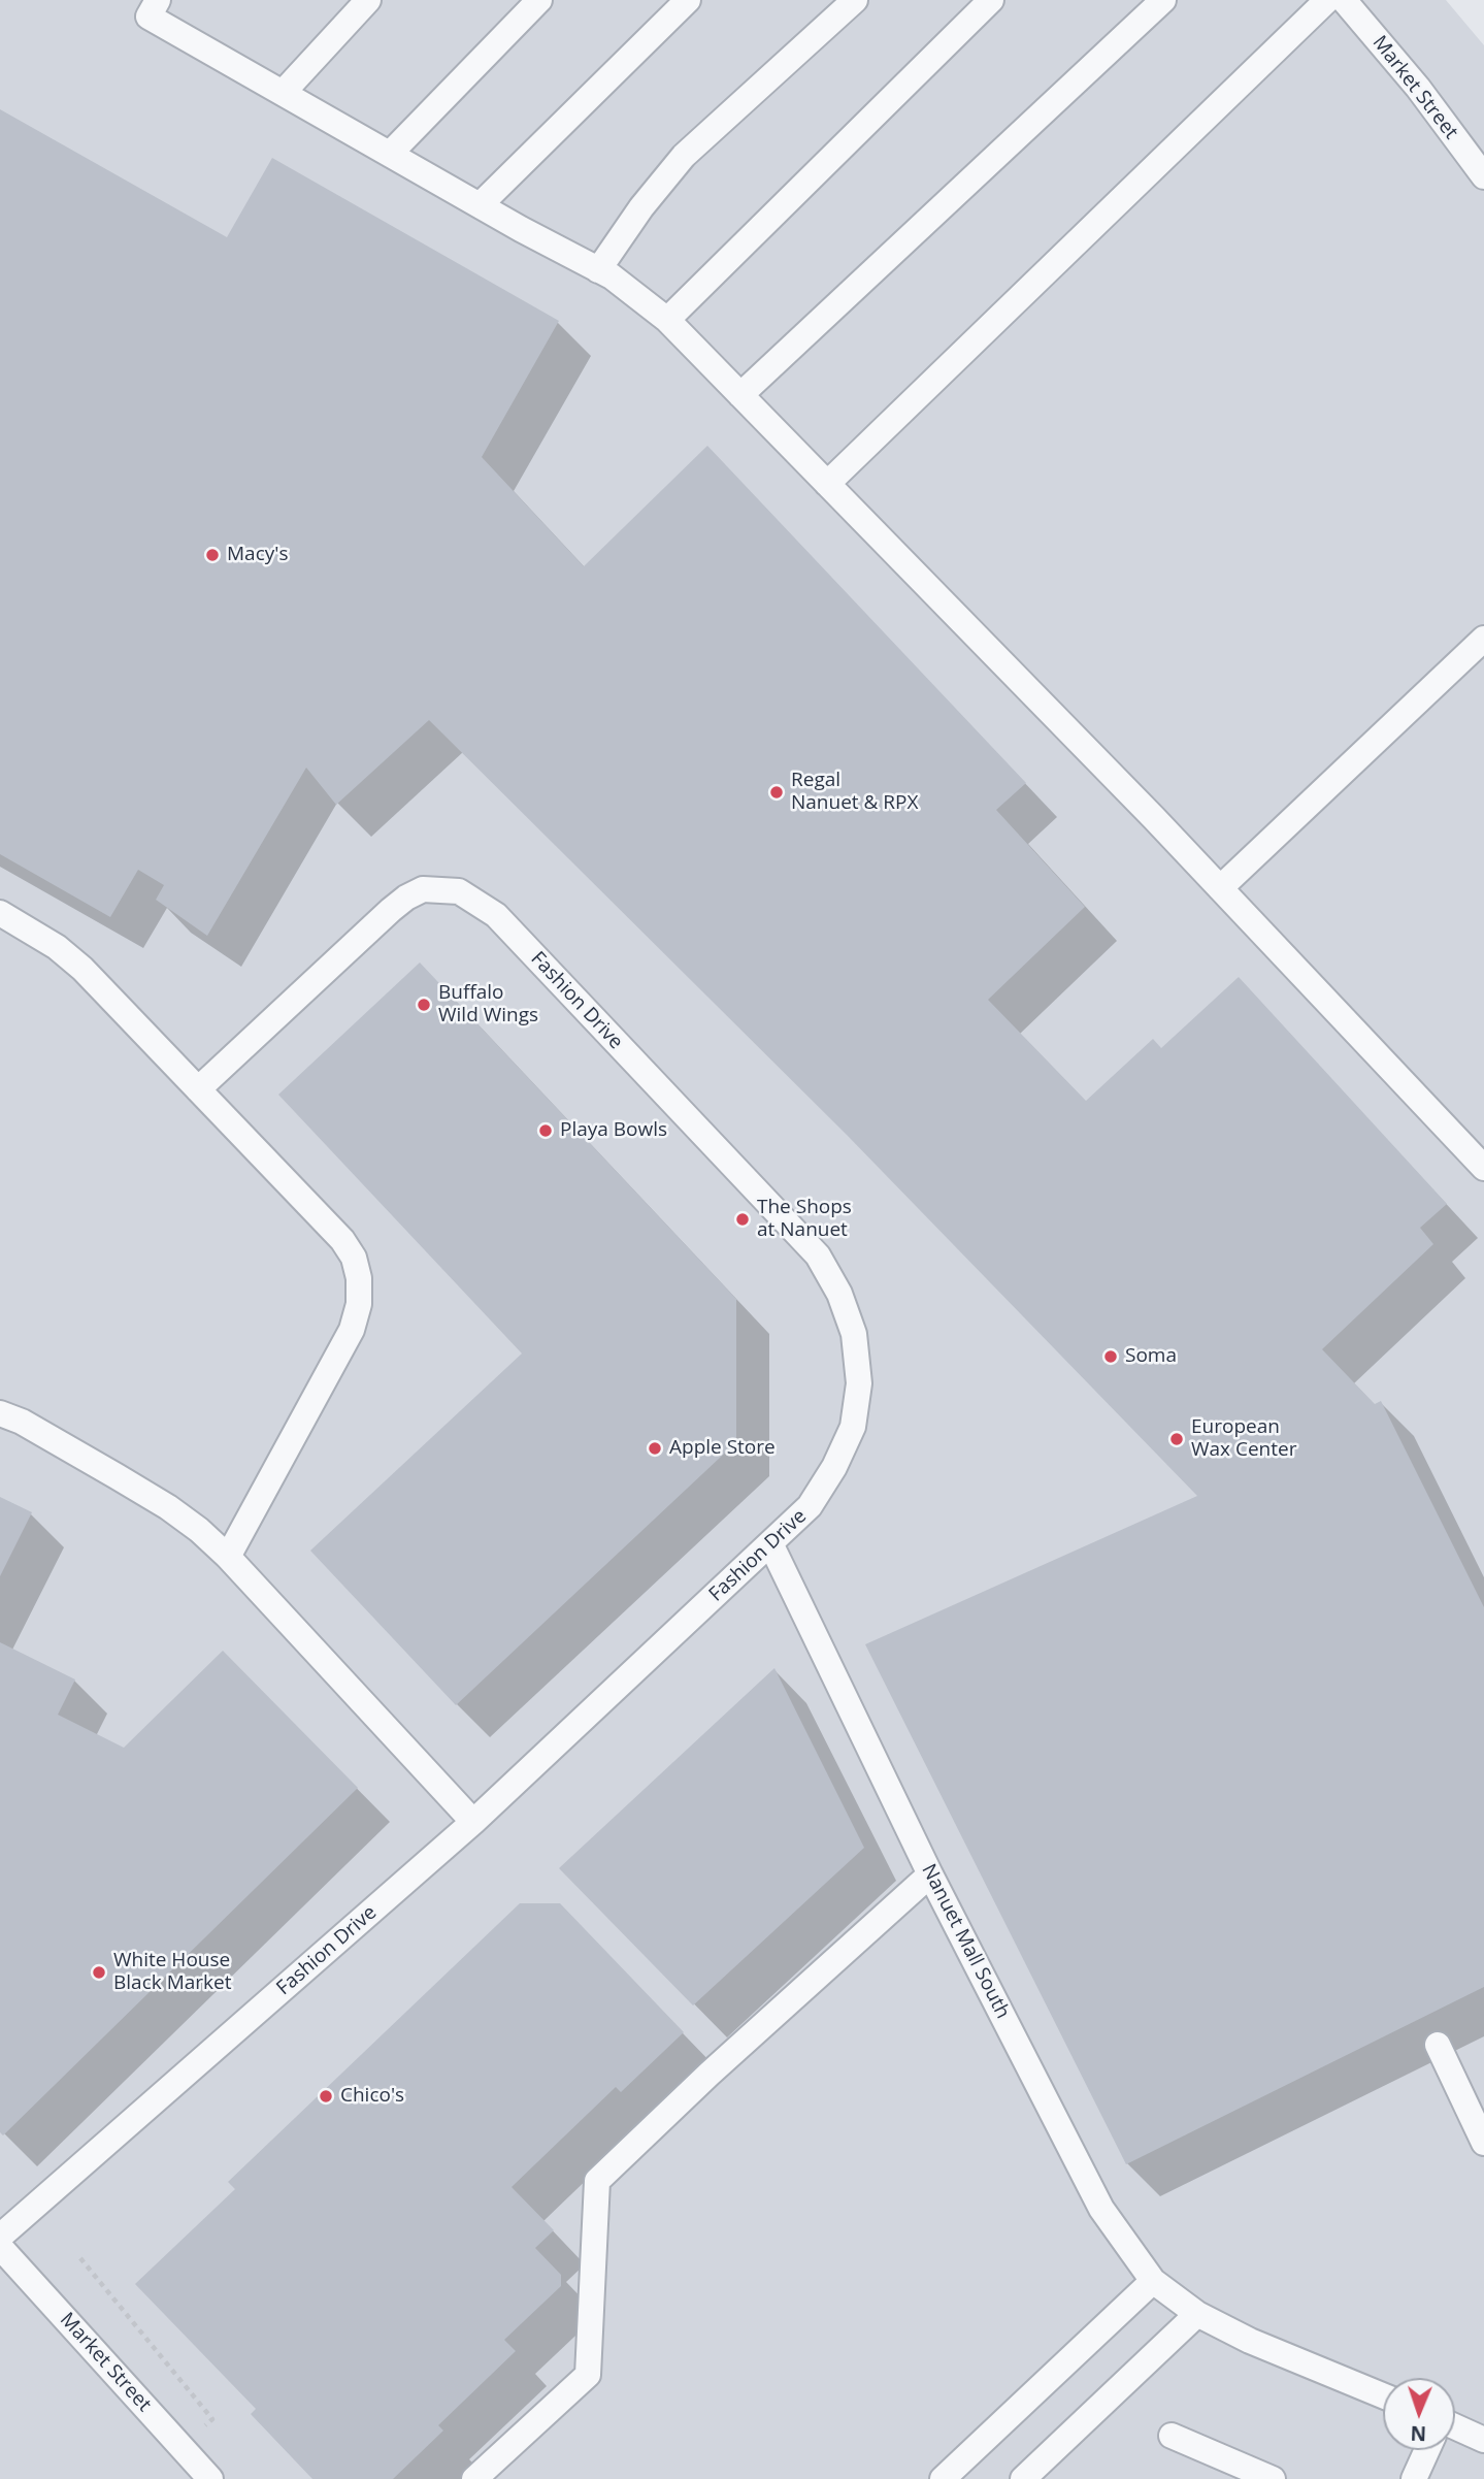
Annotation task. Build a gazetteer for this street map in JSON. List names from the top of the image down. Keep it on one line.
{"streets":{"lane":["Market Street","Fashion Drive","Nanuet Mall South"]},"crossings":[["Fashion Drive","Nanuet Mall South"]],"places":["Macy's","Regal Nanuet & RPX","Buffalo Wild Wings","Playa Bowls","The Shops at Nanuet","Soma","European Wax Center","Apple Store","White House Black Market","Chico's"],"north":"bottom"}
